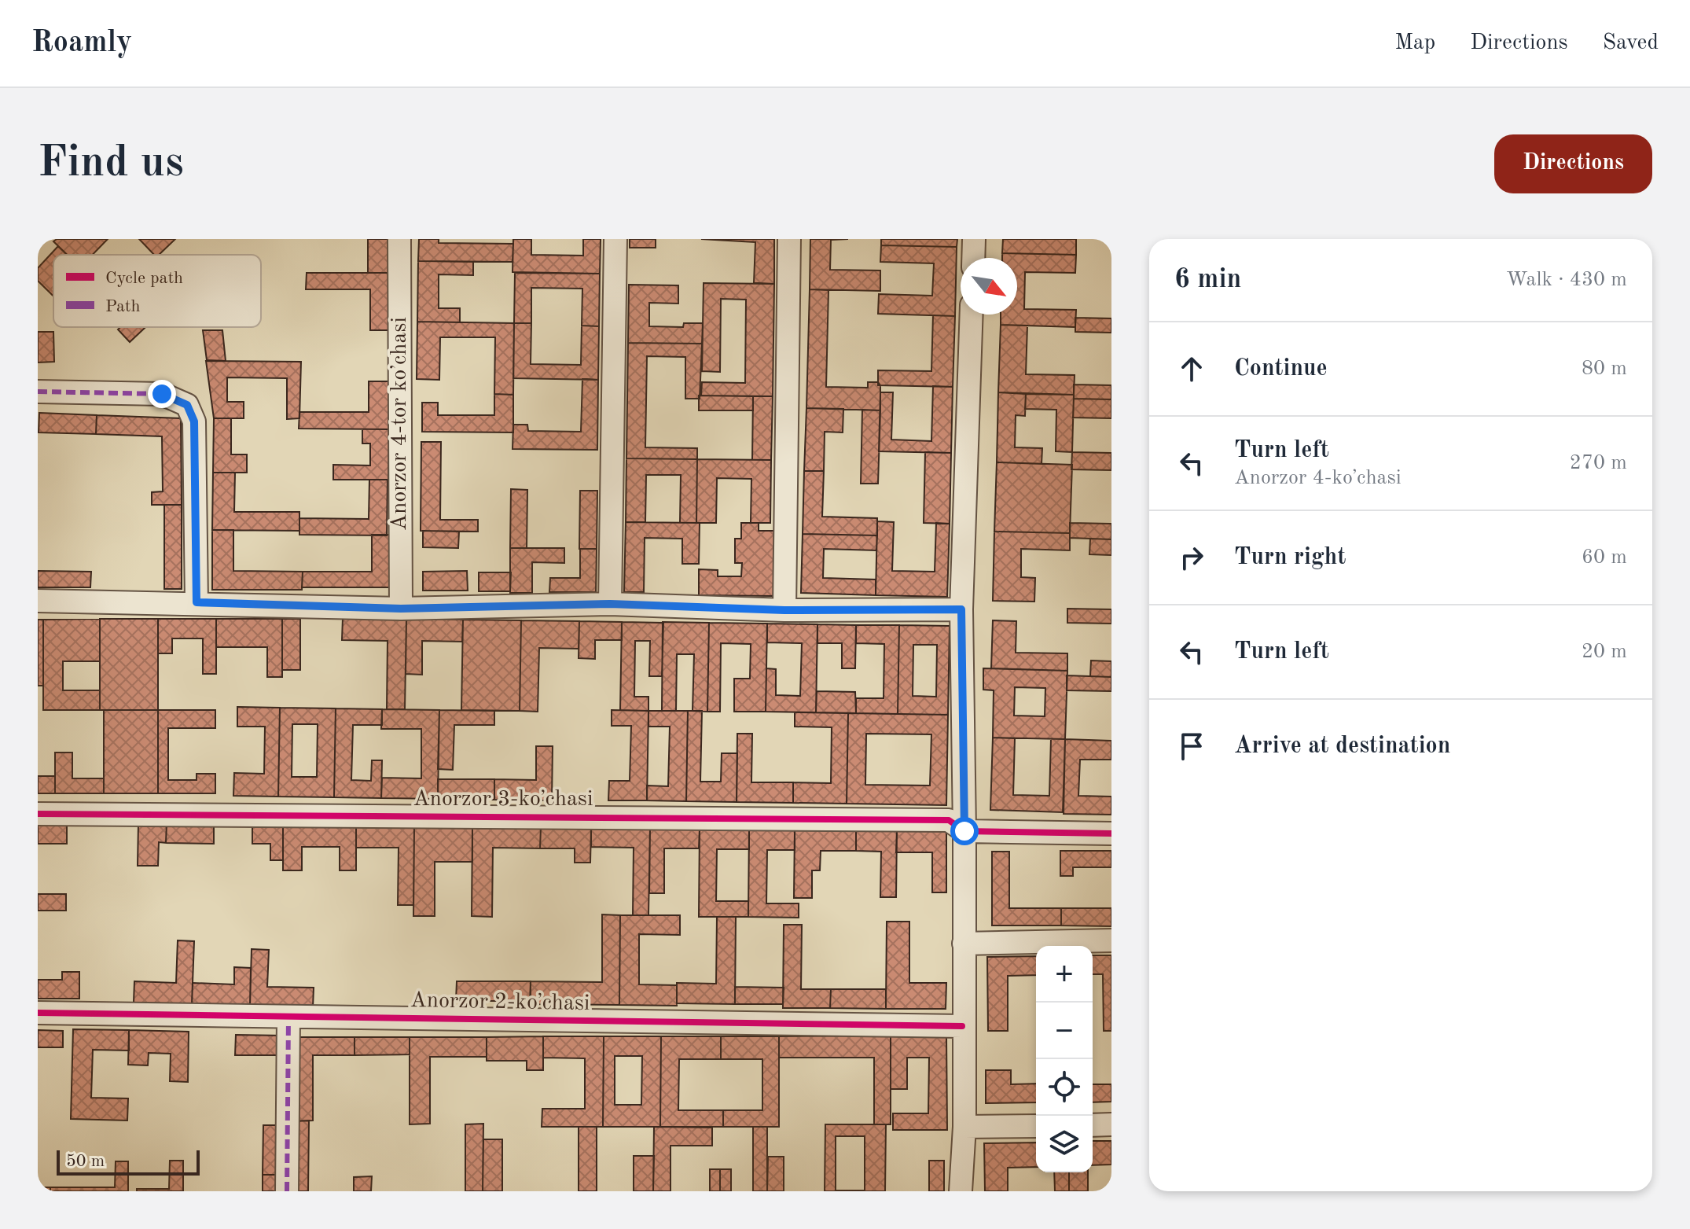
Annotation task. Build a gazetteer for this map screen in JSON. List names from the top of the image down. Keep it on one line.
{"streets":{"street":["Anorzor 4-tor koʼchasi","Аnorzor 3-koʼchasi","Аnorzor 2-koʼchasi"]},"legend":["Cycle path","Path"],"scale_bar":"50 m","north":"bottom right","page":{"header":"Roamly","nav":["Map","Directions","Saved"],"buttons":"Directions","title":"Find us","heading":["6 min","Walk · 430 m"],"list":[["Continue","80 m"],["Turn left","Аnorzor 4-koʼchasi","270 m"],["Turn right","60 m"],["Turn left","20 m"],"Arrive at destination"],"map_buttons":["+","−"],"scale":"50 m"}}
